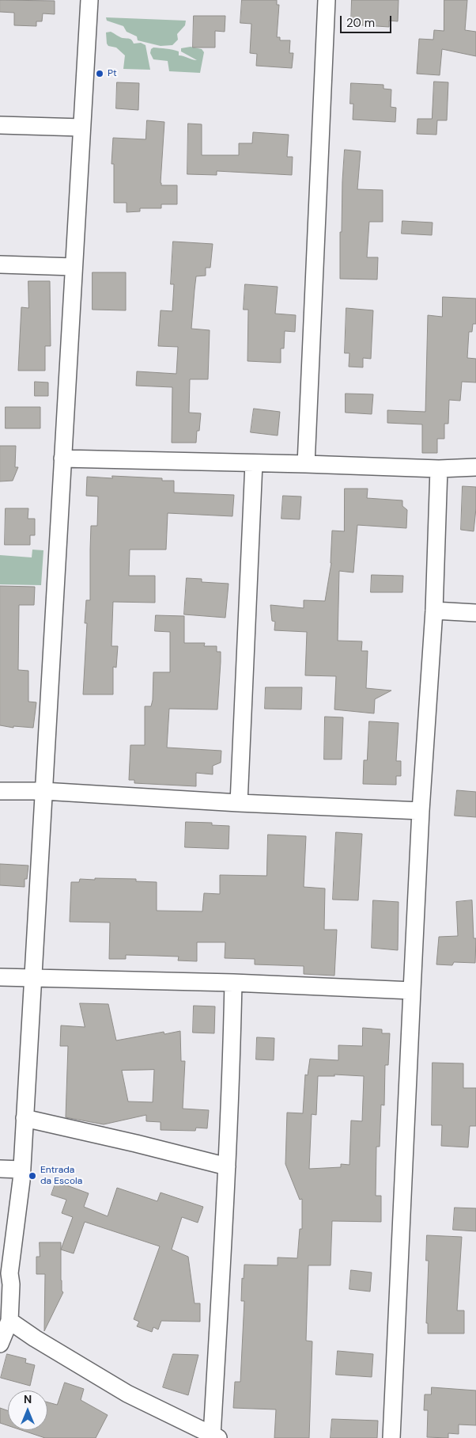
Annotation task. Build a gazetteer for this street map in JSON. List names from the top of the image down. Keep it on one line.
{"places":["Pt","Entrada da Escola"],"scale_bar":"20 m","north":"top"}
